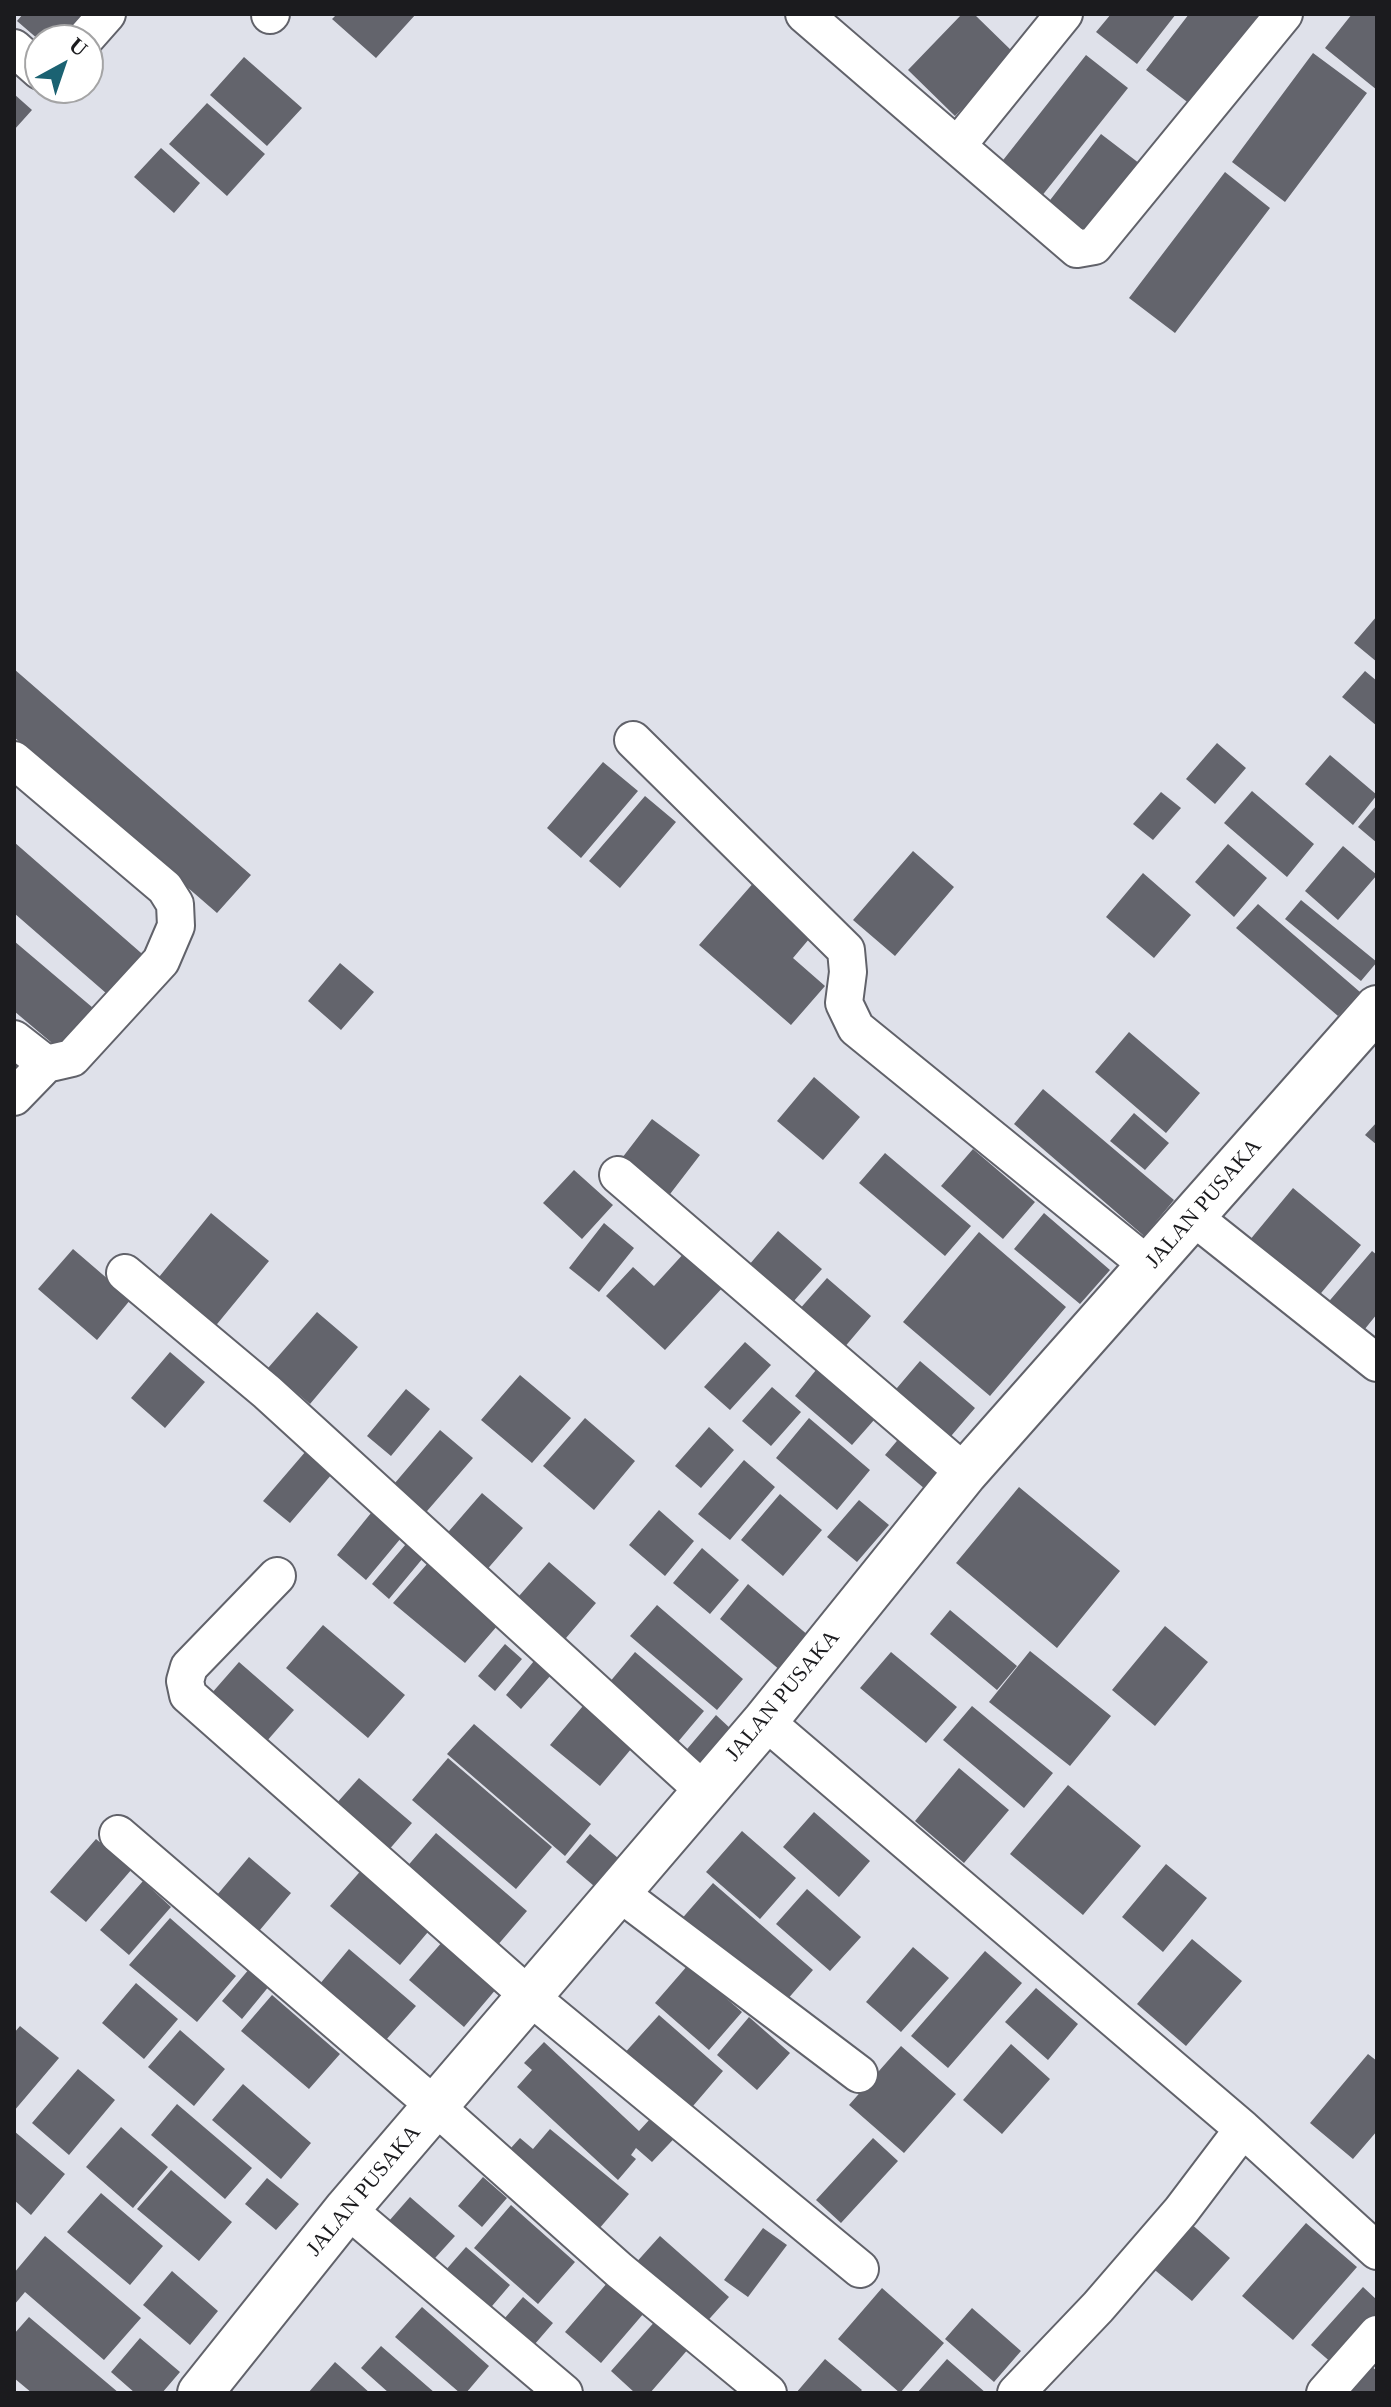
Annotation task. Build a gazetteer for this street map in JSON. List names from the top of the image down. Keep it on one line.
{"streets":{"street":["JALAN PUSAKA"]},"north":"top right"}
